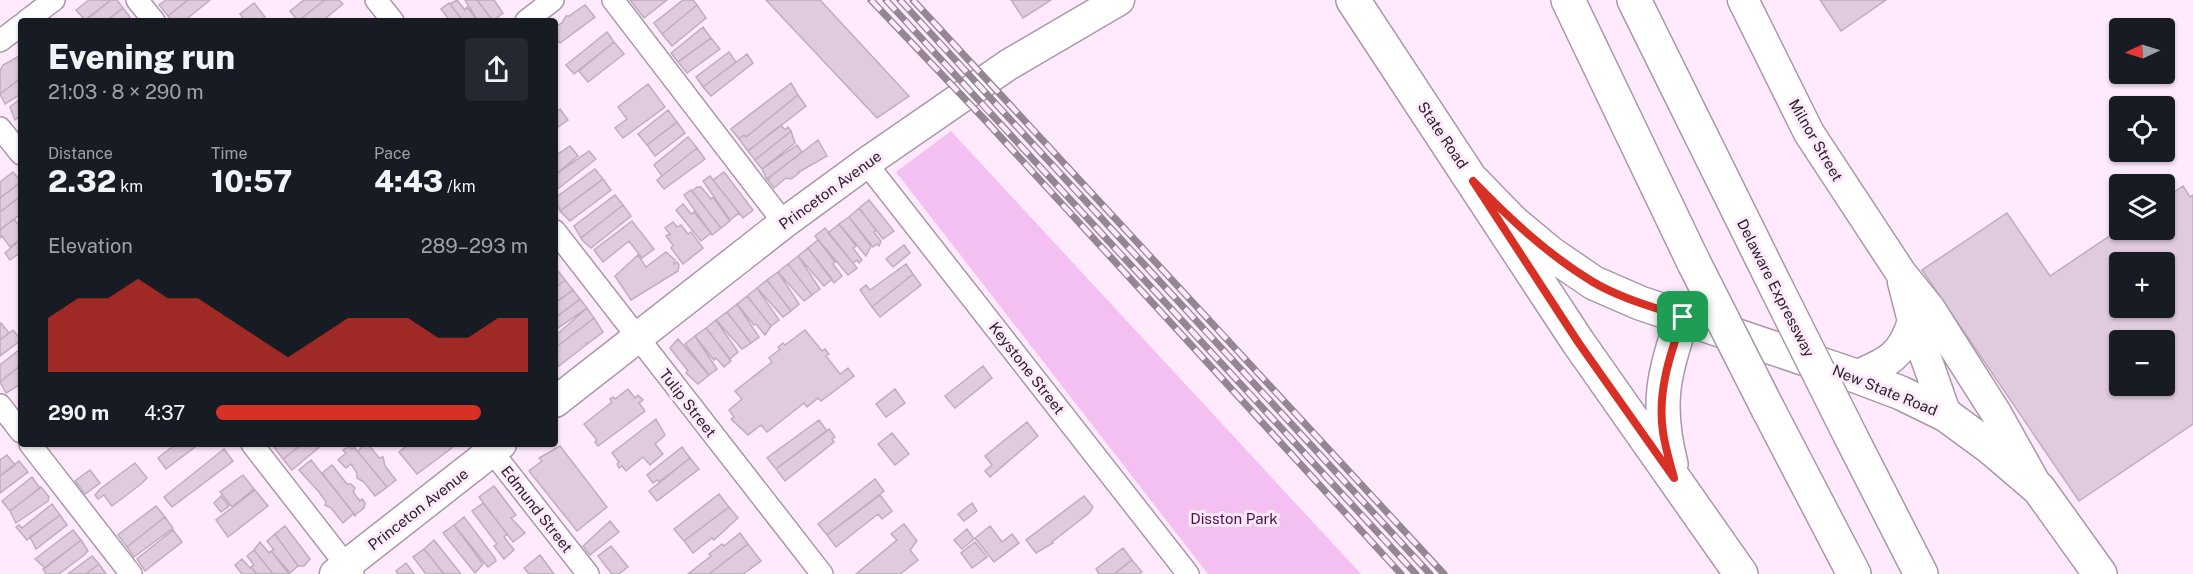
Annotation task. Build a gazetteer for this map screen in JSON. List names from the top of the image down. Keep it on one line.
{"streets":{"main road":["State Road","Milnor Street","Princeton Avenue","Delaware Expressway","New State Road"],"street":["Keystone Street","Tulip Street","Edmund Street"]},"crossings":[["State Road","New State Road"],["Milnor Street","New State Road"],["Princeton Avenue","Keystone Street"],["Princeton Avenue","Tulip Street"]],"parks":["Disston Park"],"north":"left","page":{"map_buttons":["+","−"],"heading":["Evening run","21:03 · 8 × 290 m"],"stats":[["Distance","2.32 km"],["Time","10:57"],["Pace","4:43 /km"]],"chart":["Elevation","289–293 m"],"list":[{"name":"290 m","note":"4:37"}]}}
